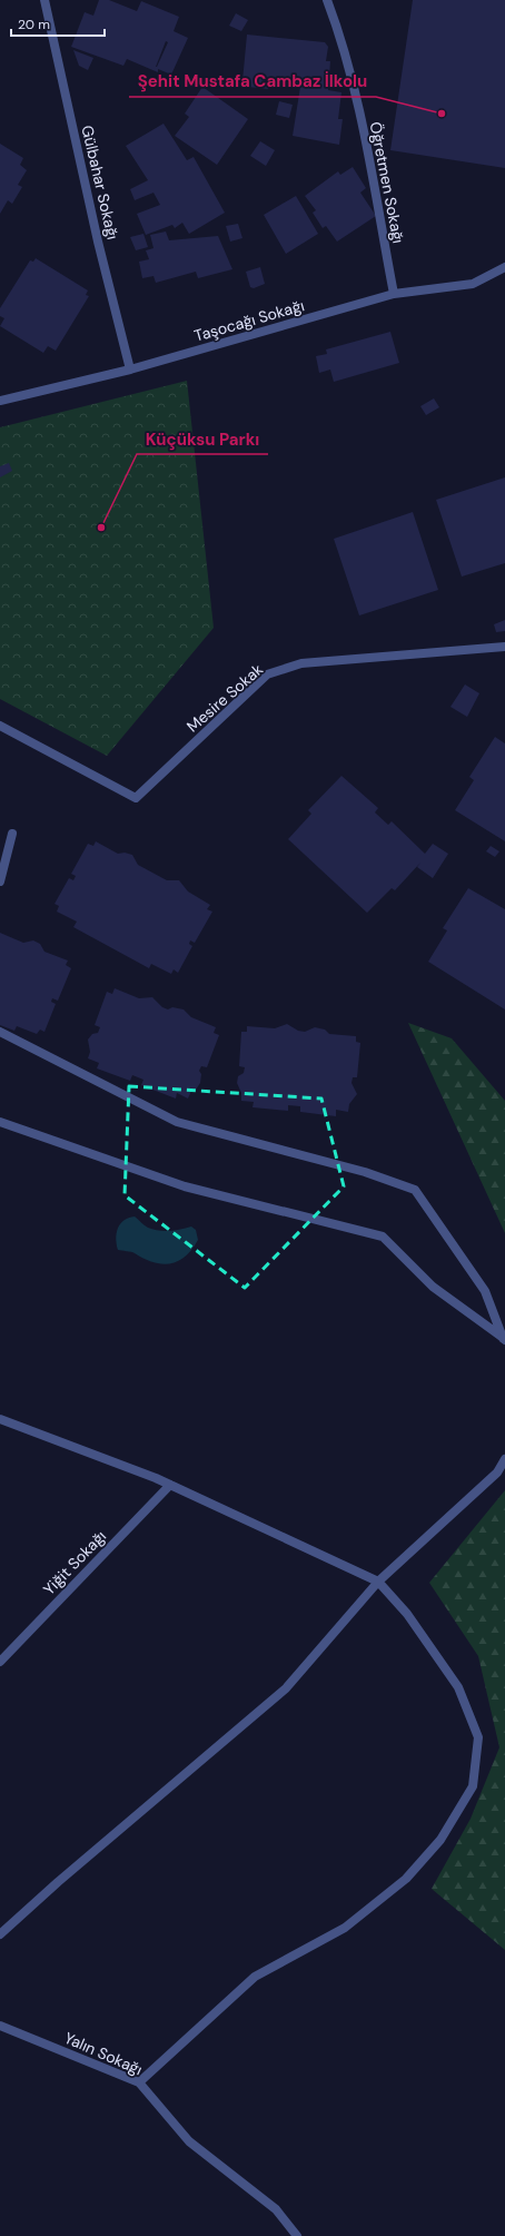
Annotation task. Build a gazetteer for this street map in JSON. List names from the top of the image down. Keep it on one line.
{"streets":{"street":["Gülbahar Sokağı","Öğretmen Sokağı","Taşocağı Sokağı","Mesire Sokak","Yiğit Sokağı","Yalın Sokağı"]},"crossings":[["Gülbahar Sokağı","Taşocağı Sokağı"],["Öğretmen Sokağı","Taşocağı Sokağı"]],"places":["Şehit Mustafa Cambaz İlkolu","Küçüksu Parkı"],"scale_bar":"20 m"}
